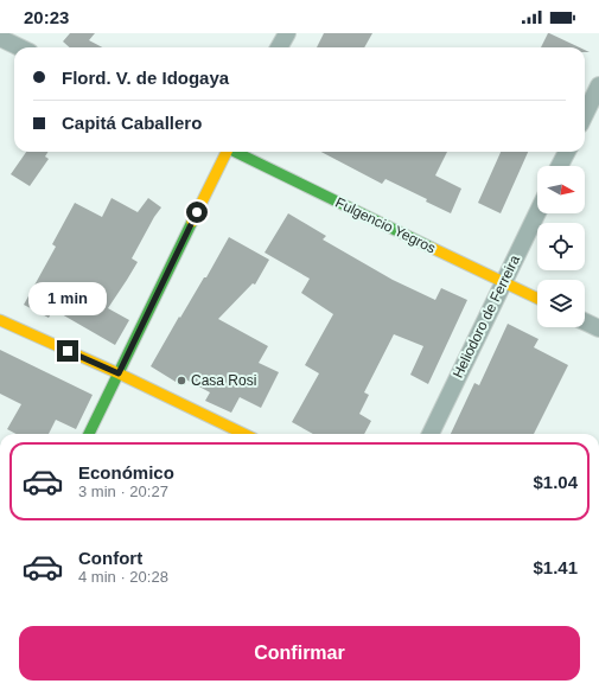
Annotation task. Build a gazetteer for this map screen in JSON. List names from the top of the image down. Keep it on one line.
{"streets":{"street":["Fulgencio Yegros","Heliodoro de Ferreira"]},"crossings":[["Fulgencio Yegros","Heliodoro de Ferreira"]],"places":["Casa Rosi"],"north":"right","page":{"status":"20:23","banner":["Flord. V. de Idogaya","Capitá Caballero"],"bubble":"1 min","list":[{"name":"Económico","note":"3 min · 20:27","value":"$1.04"},{"name":"Confort","note":"4 min · 20:28","value":"$1.41"}],"buttons":"Confirmar"}}
